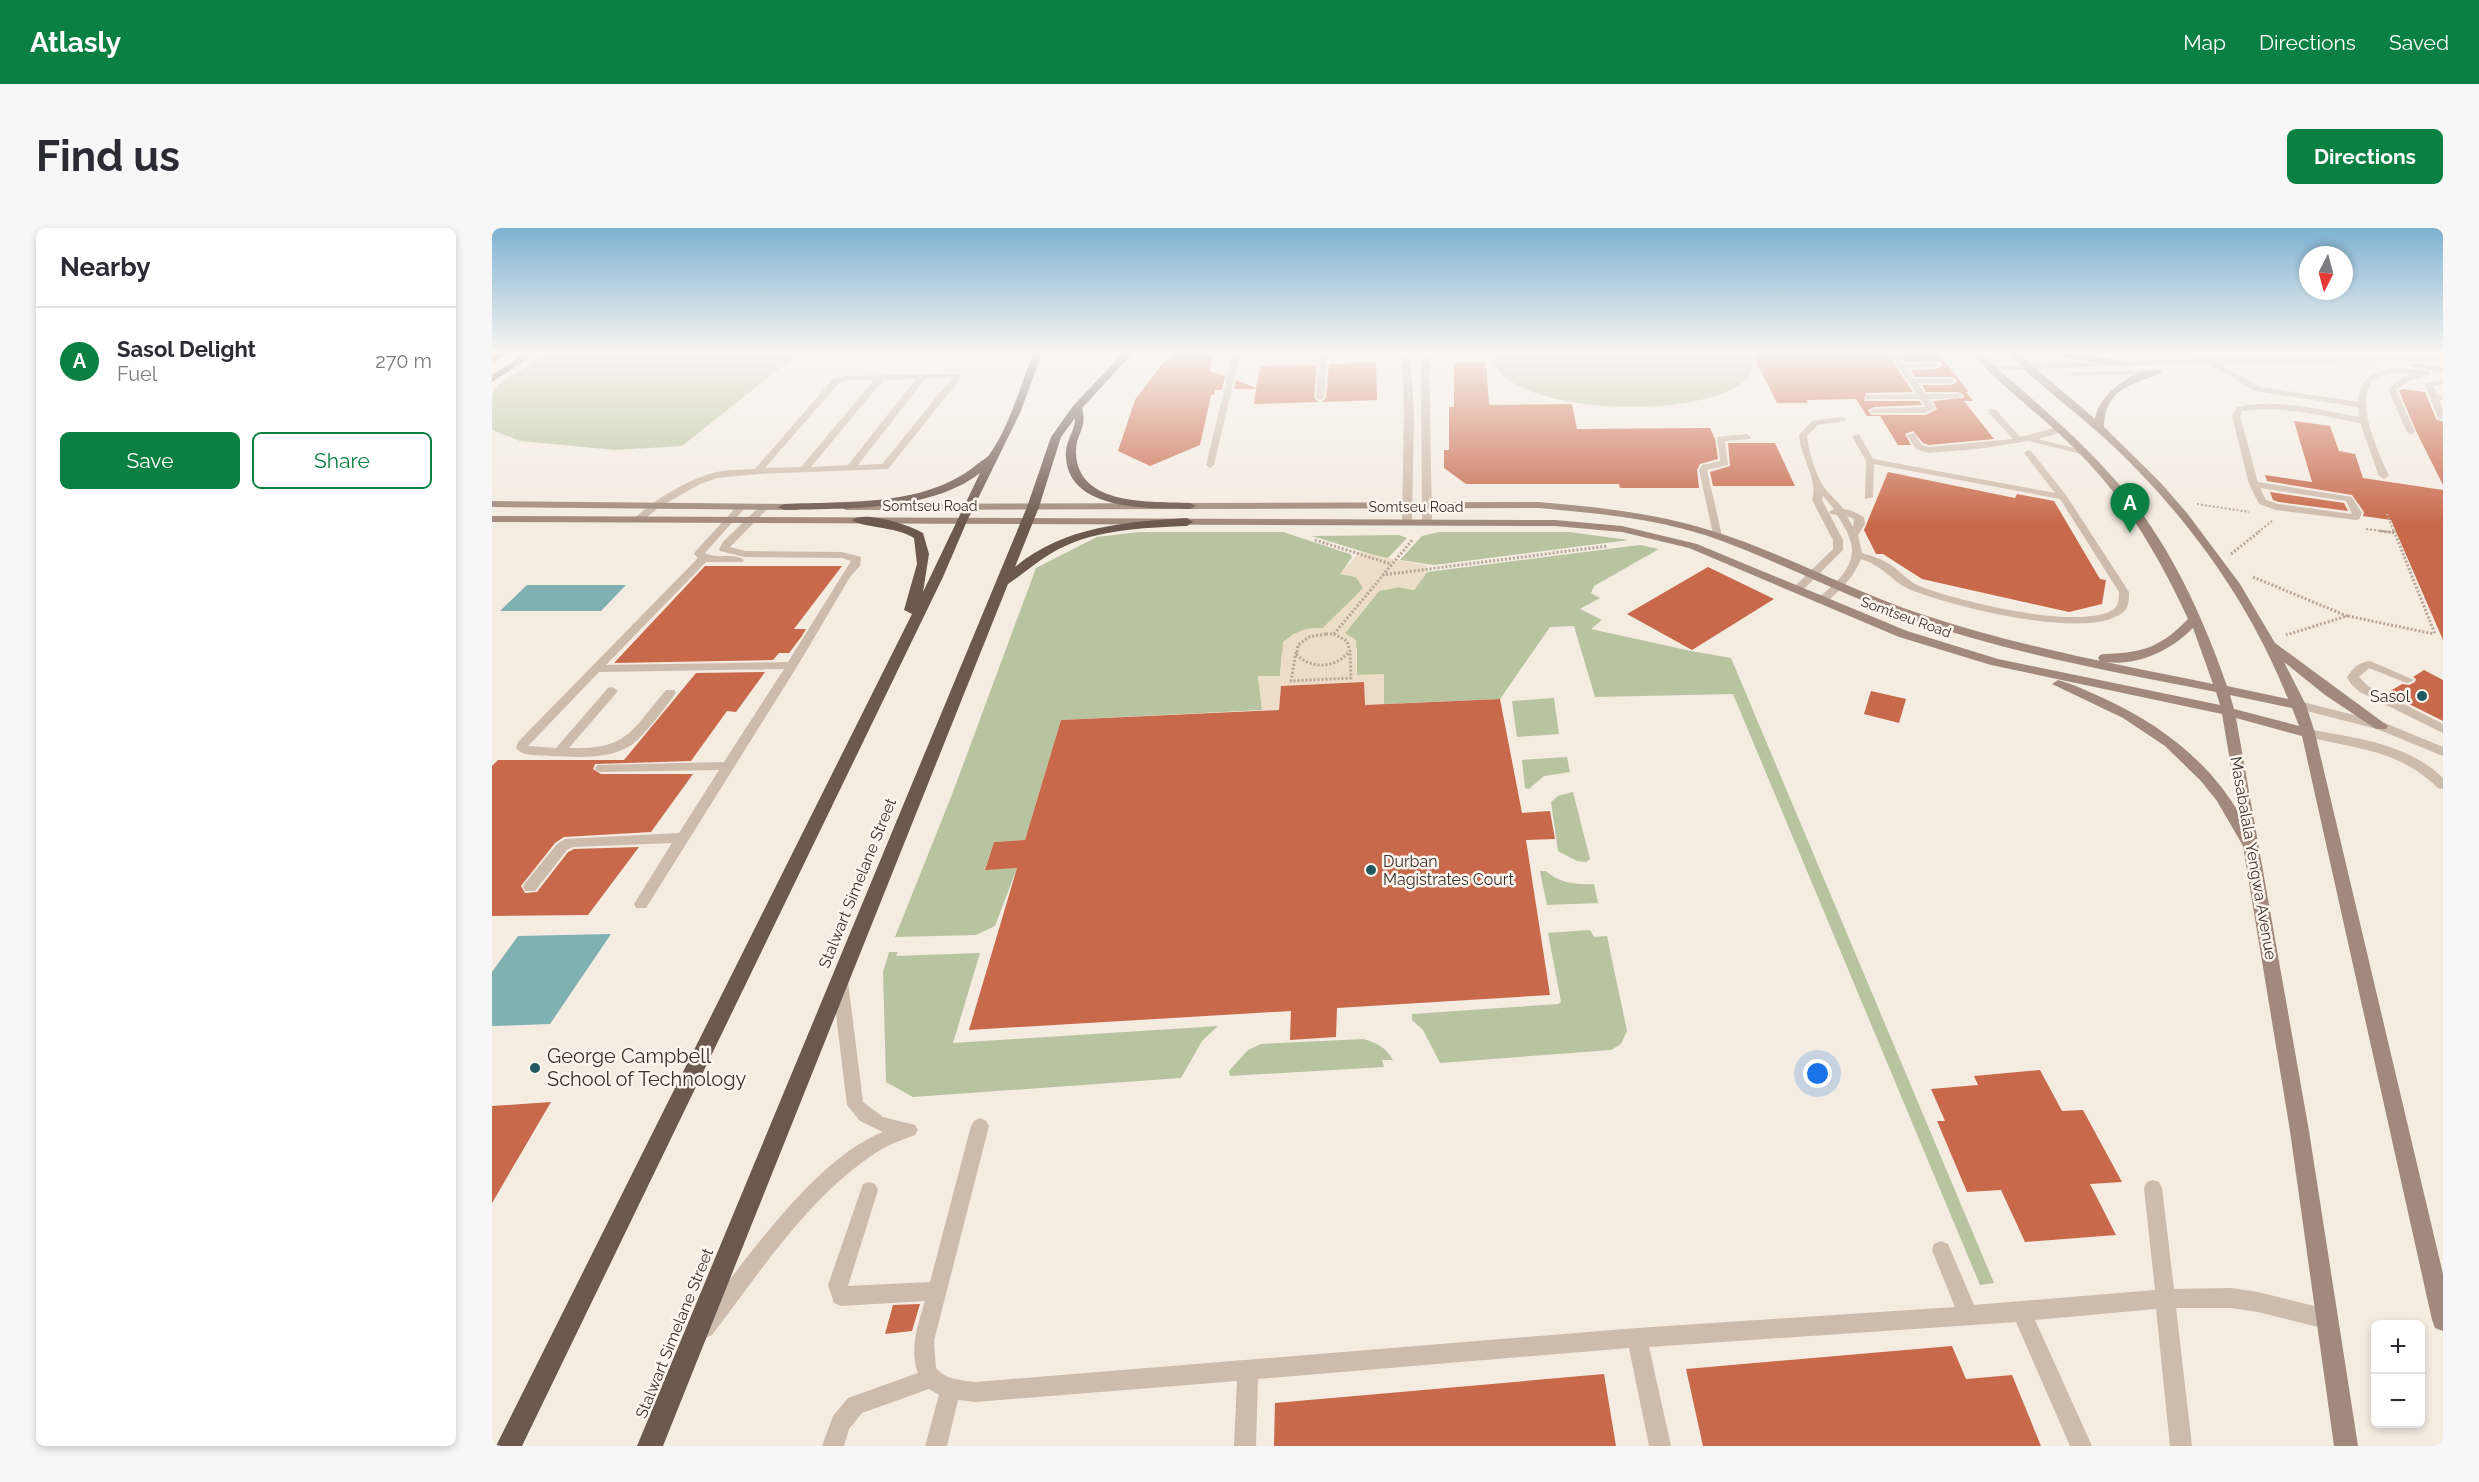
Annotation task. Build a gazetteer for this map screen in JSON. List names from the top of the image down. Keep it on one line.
{"streets":{"highway":["Stalwart Simelane Street"],"main road":["Somtseu Road","Masabalala Yengwa Avenue"]},"crossings":[["Somtseu Road","Masabalala Yengwa Avenue"],["Somtseu Road","Stalwart Simelane Street"]],"places":["Sasol","Durban Magistrates Court","George Campbell School of Technology"],"north":"bottom","page":{"header":"Atlasly","nav":["Map","Directions","Saved"],"buttons":["Directions",["Save","Share"]],"title":"Find us","heading":"Nearby","list":[{"mark":"A","name":"Sasol Delight","note":"Fuel","value":"270 m"}],"pins":"A","map_buttons":["+","−"]}}
